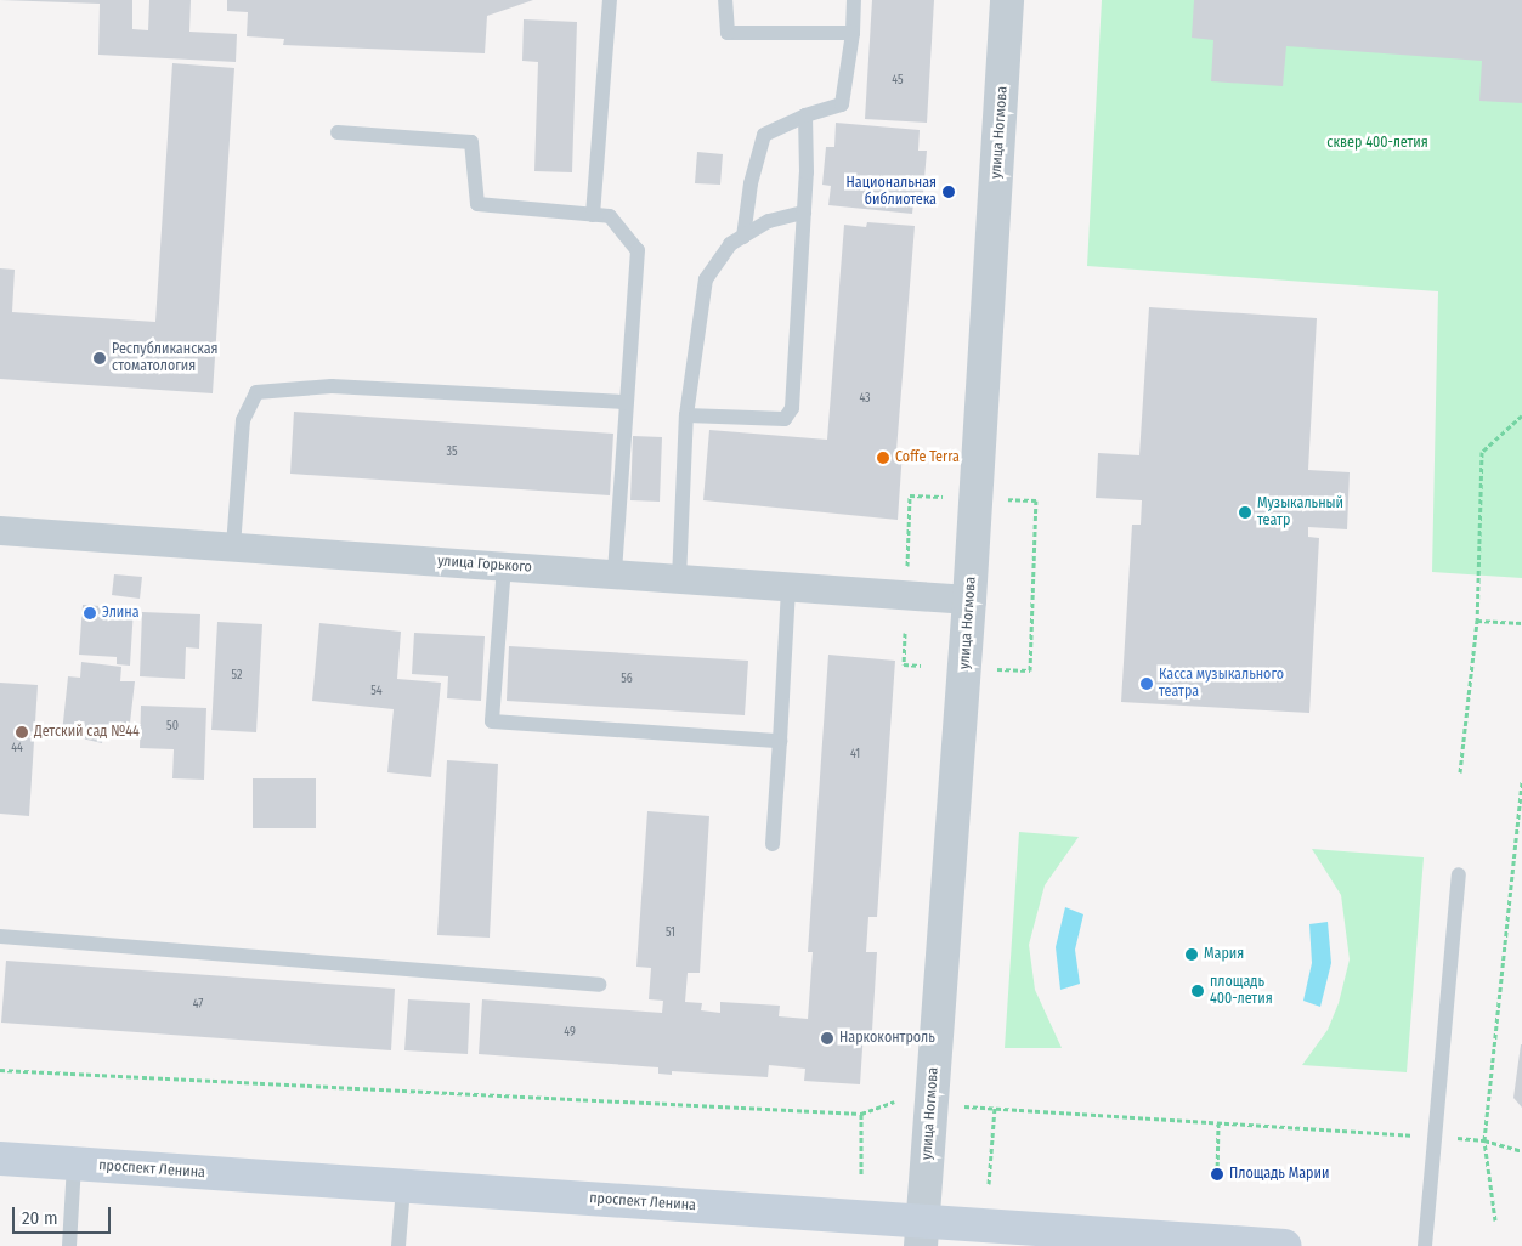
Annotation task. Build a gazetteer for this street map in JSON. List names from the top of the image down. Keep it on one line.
{"streets":{"main road":["проспект Ленина"],"street":["улица Ногмова","улица Горького"]},"crossings":[["улица Ногмова","улица Горького"],["улица Ногмова","проспект Ленина"]],"parks":["сквер 400-летия"],"places":["Национальная библиотека","Республиканская стоматология","Coffe Terra","Музыкальный театр","Элина","Касса музыкального театра","Детский сад №44","Мария","площадь 400-летия","Наркоконтроль","Площадь Марии"],"house_numbers":["45","43","35","52","56","54","50","44","41","51","47","49"],"scale_bar":"20 m"}
